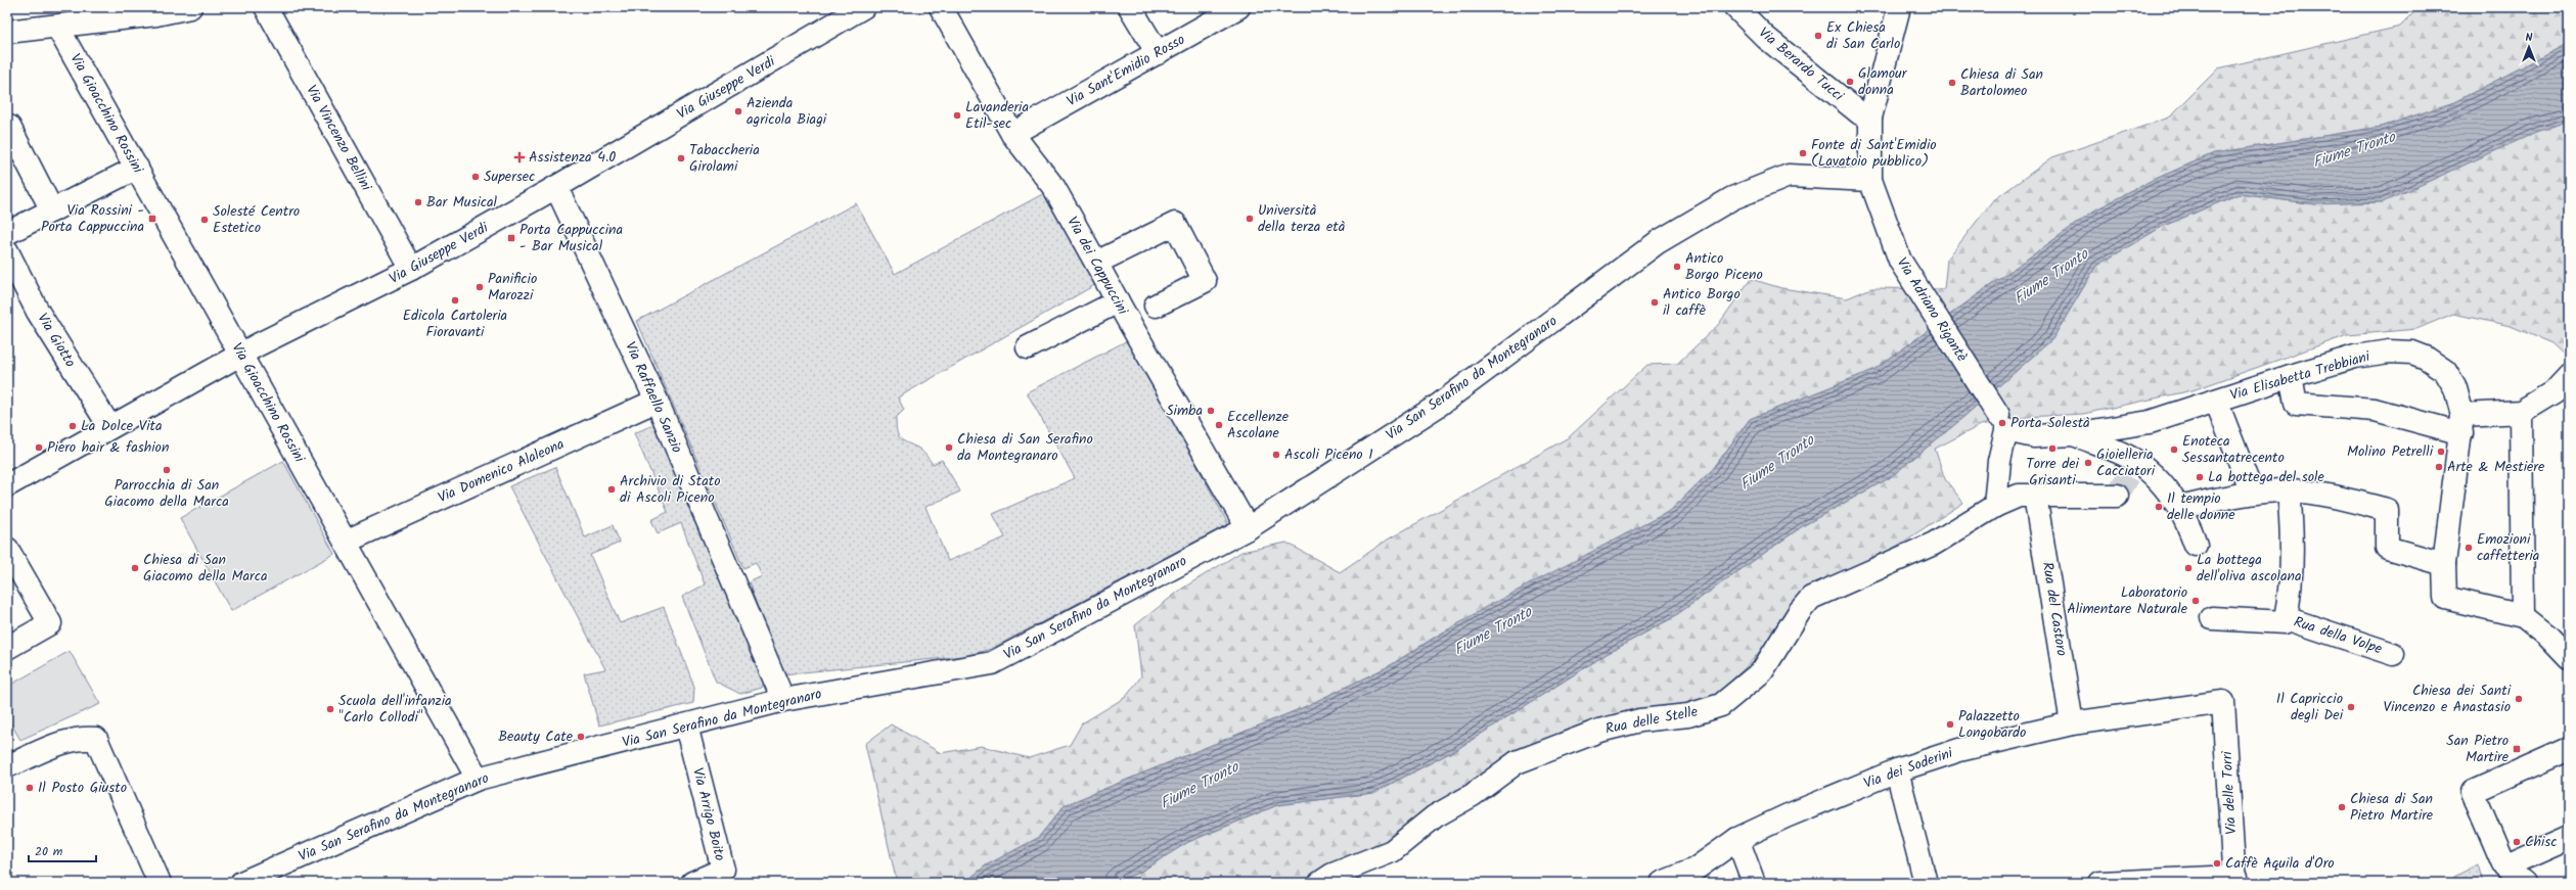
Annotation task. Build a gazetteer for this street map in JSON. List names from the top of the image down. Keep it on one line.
{"streets":{"street":["Via Berardo Tucci","Via Sant'Emidio Rosso","Via Giuseppe Verdi","Via Gioacchino Rossini","Via Vincenzo Bellini","Via dei Cappuccini","Via Adriano Rigantè","Via Giotto","Via Elisabetta Trebbiani","Via San Serafino da Montegranaro","Via Raffaello Sanzio","Via Domenico Alaleona","Rua del Castoro","Rua della Volpe","Rua delle Stelle","Via dei Soderini","Via delle Torri","Via Arrigo Boito"]},"crossings":[["Via Berardo Tucci","Via Adriano Rigantè"],["Via Sant'Emidio Rosso","Via dei Cappuccini"],["Via Giuseppe Verdi","Via Gioacchino Rossini"],["Via Giuseppe Verdi","Via Vincenzo Bellini"],["Via Giuseppe Verdi","Via Giotto"],["Via Giuseppe Verdi","Via Raffaello Sanzio"],["Via Gioacchino Rossini","Via San Serafino da Montegranaro"],["Via Gioacchino Rossini","Via Domenico Alaleona"],["Via dei Cappuccini","Via San Serafino da Montegranaro"],["Via Adriano Rigantè","Via Elisabetta Trebbiani"],["Via Adriano Rigantè","Via San Serafino da Montegranaro"],["Via San Serafino da Montegranaro","Via Raffaello Sanzio"],["Via San Serafino da Montegranaro","Via Arrigo Boito"],["Via Raffaello Sanzio","Via Domenico Alaleona"],["Rua del Castoro","Rua delle Stelle"],["Rua del Castoro","Via dei Soderini"],["Via dei Soderini","Via delle Torri"]],"water":["Fiume Tronto"],"places":{"other":["Ex Chiesa di San Carlo","Glamour donna","Chiesa di San Bartolomeo","Azienda agricola Biagi","Lavanderia Etil-sec","Fonte di Sant'Emidio (Lavatoio pubblico)","Tabaccheria Girolami","Supersec","Bar Musical","Università della terza età","Solesté Centro Estetico","Antico Borgo Piceno","Panificio Marozzi","Edicola Cartoleria Fioravanti","Antico Borgo il caffè","Simba","Porta Solestà","Eccellenze Ascolane","La Dolce Vita","Piero hair & fashion","Chiesa di San Serafino da Montegranaro","Torre dei Grisanti","Enoteca Sessantatrecento","Molino Petrelli","Ascoli Piceno 1","Gioielleria Cacciatori","Arte & Mestiere","Parrocchia di San Giacomo della Marca","La bottega del sole","Archivio di Stato di Ascoli Piceno","Il tempio delle donne","Emozioni caffetteria","Chiesa di San Giacomo della Marca","La bottega dell'oliva ascolana","Laboratorio Alimentare Naturale","Chiesa dei Santi Vincenzo e Anastasio","Il Capriccio degli Dei","Scuola dell'infanzia \"Carlo Collodi\"","Palazzetto Longobardo","Beauty Cate","Il Posto Giusto","Chiesa di San Pietro Martire","Chisc","Caffè Aquila d'Oro"],"health":["Assistenza 4.0"],"transit":["Via Rossini - Porta Cappuccina","Porta Cappuccina - Bar Musical","San Pietro Martire"]},"scale_bar":"20 m","north":"top"}
